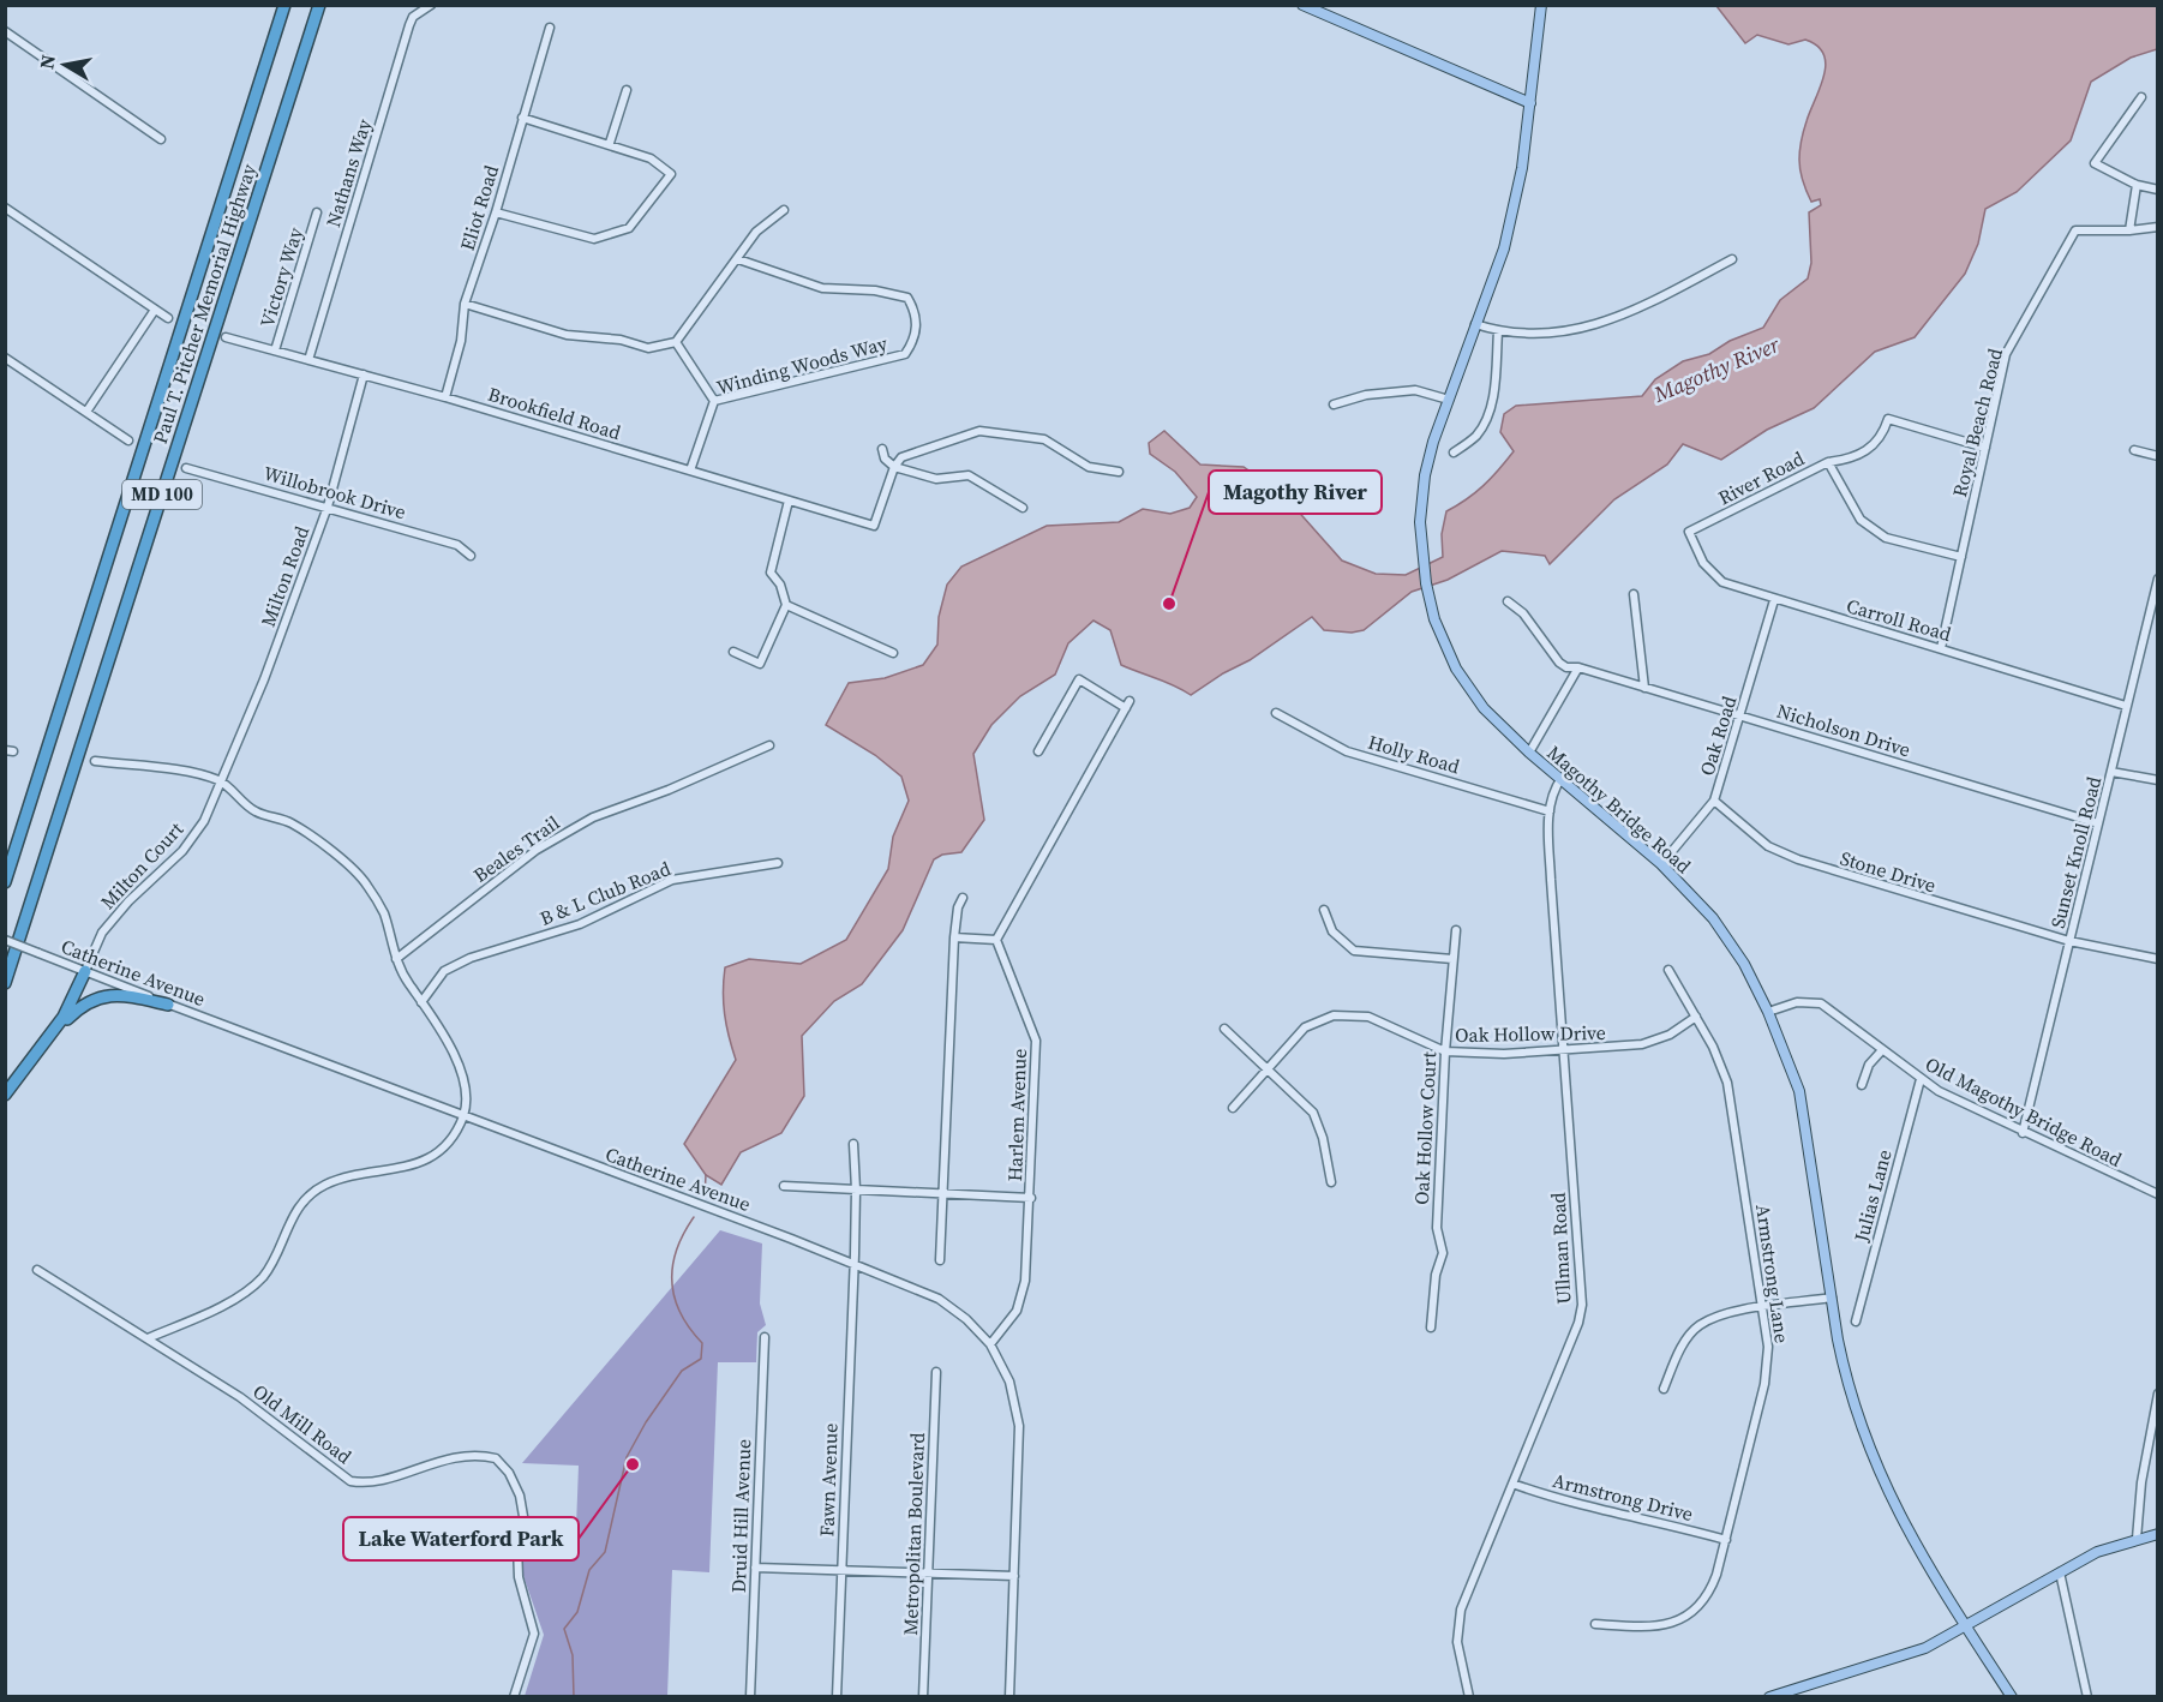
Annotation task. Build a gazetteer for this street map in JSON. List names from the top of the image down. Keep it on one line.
{"streets":{"highway":["Paul T. Pitcher Memorial Highway","MD 100"],"main road":["Magothy Bridge Road"],"street":["Nathans Way","Eliot Road","Victory Way","Winding Woods Way","Brookfield Road","Royal Beach Road","River Road","Willobrook Drive","Milton Road","Carroll Road","Nicholson Drive","Oak Road","Holly Road","Beales Trail","Sunset Knoll Road","Milton Court","Stone Drive","B & L Club Road","Catherine Avenue","Oak Hollow Drive","Old Magothy Bridge Road","Harlem Avenue","Oak Hollow Court","Julias Lane","Ullman Road","Armstrong Lane","Old Mill Road","Fawn Avenue","Armstrong Drive","Druid Hill Avenue","Metropolitan Boulevard"]},"crossings":[["Nathans Way","Brookfield Road"],["Eliot Road","Brookfield Road"],["Victory Way","Brookfield Road"],["Winding Woods Way","Brookfield Road"],["Brookfield Road","Milton Road"],["Royal Beach Road","River Road"],["Royal Beach Road","Carroll Road"],["River Road","Carroll Road"],["Willobrook Drive","Milton Road"],["Milton Road","Milton Court"],["Carroll Road","Oak Road"],["Carroll Road","Sunset Knoll Road"],["Nicholson Drive","Oak Road"],["Nicholson Drive","Sunset Knoll Road"],["Oak Road","Magothy Bridge Road"],["Oak Road","Stone Drive"],["Holly Road","Ullman Road"],["Magothy Bridge Road","Old Magothy Bridge Road"],["Magothy Bridge Road","Ullman Road"],["Sunset Knoll Road","Stone Drive"],["Sunset Knoll Road","Old Magothy Bridge Road"],["Milton Court","Catherine Avenue"],["Catherine Avenue","Harlem Avenue"],["Catherine Avenue","Fawn Avenue"],["Oak Hollow Drive","Oak Hollow Court"],["Oak Hollow Drive","Ullman Road"],["Oak Hollow Drive","Armstrong Lane"],["Old Magothy Bridge Road","Julias Lane"],["Ullman Road","Armstrong Drive"],["Armstrong Lane","Armstrong Drive"]],"water":["Magothy River"],"places":["Magothy River","Lake Waterford Park"],"north":"left"}
